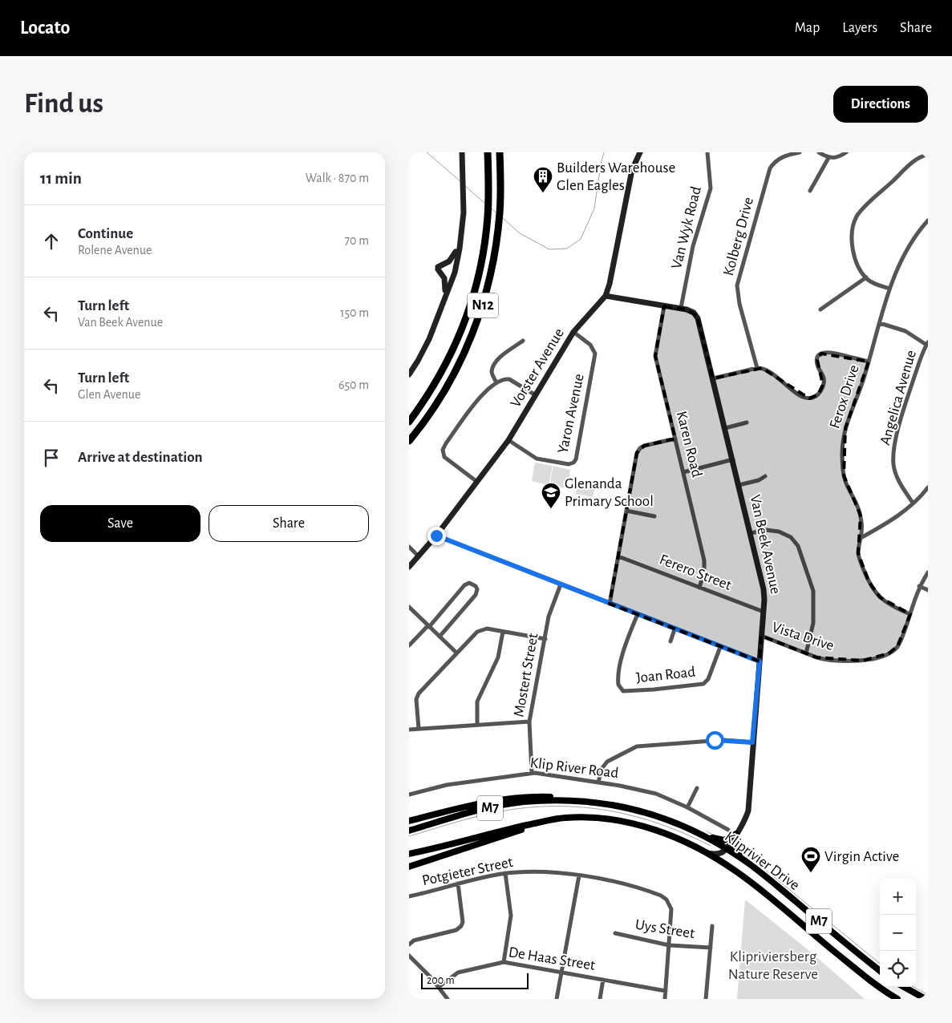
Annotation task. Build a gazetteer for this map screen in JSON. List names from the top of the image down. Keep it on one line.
{"streets":{"highway":["N12"],"main road":["M7","Kliprivier Drive"],"street":["Van Wyk Road","Kolberg Drive","Vorster Avenue","Ferox Drive","Angelica Avenue","Yaron Avenue","Karen Road","Van Beek Avenue","Ferero Street","Vista Drive","Mostert Street","Joan Road","Klip River Road","Potgieter Street","Uys Street","De Haas Street"]},"crossings":[["Van Wyk Road","Van Beek Avenue"],["Vorster Avenue","Yaron Avenue"],["Ferox Drive","Vista Drive"],["Karen Road","Ferero Street"],["Van Beek Avenue","Ferero Street"],["Van Beek Avenue","Vista Drive"],["Van Beek Avenue","Kliprivier Drive"],["Mostert Street","Klip River Road"],["M7","Kliprivier Drive"],["Potgieter Street","Uys Street"],["Potgieter Street","De Haas Street"]],"parks":["Klipriviersberg Nature Reserve"],"places":{"building":["Builders Warehouse Glen Eagles"],"school or university":["Glenanda Primary School"],"sports":["Virgin Active"]},"scale_bar":"200 m","page":{"header":"Locato","nav":["Map","Layers","Share"],"buttons":["Directions",["Save","Share"]],"title":"Find us","heading":["11 min","Walk · 870 m"],"list":[["Continue","Rolene Avenue","70 m"],["Turn left","Van Beek Avenue","150 m"],["Turn left","Glen Avenue","650 m"],"Arrive at destination"],"map_buttons":["+","−"],"scale":"200 m"}}
